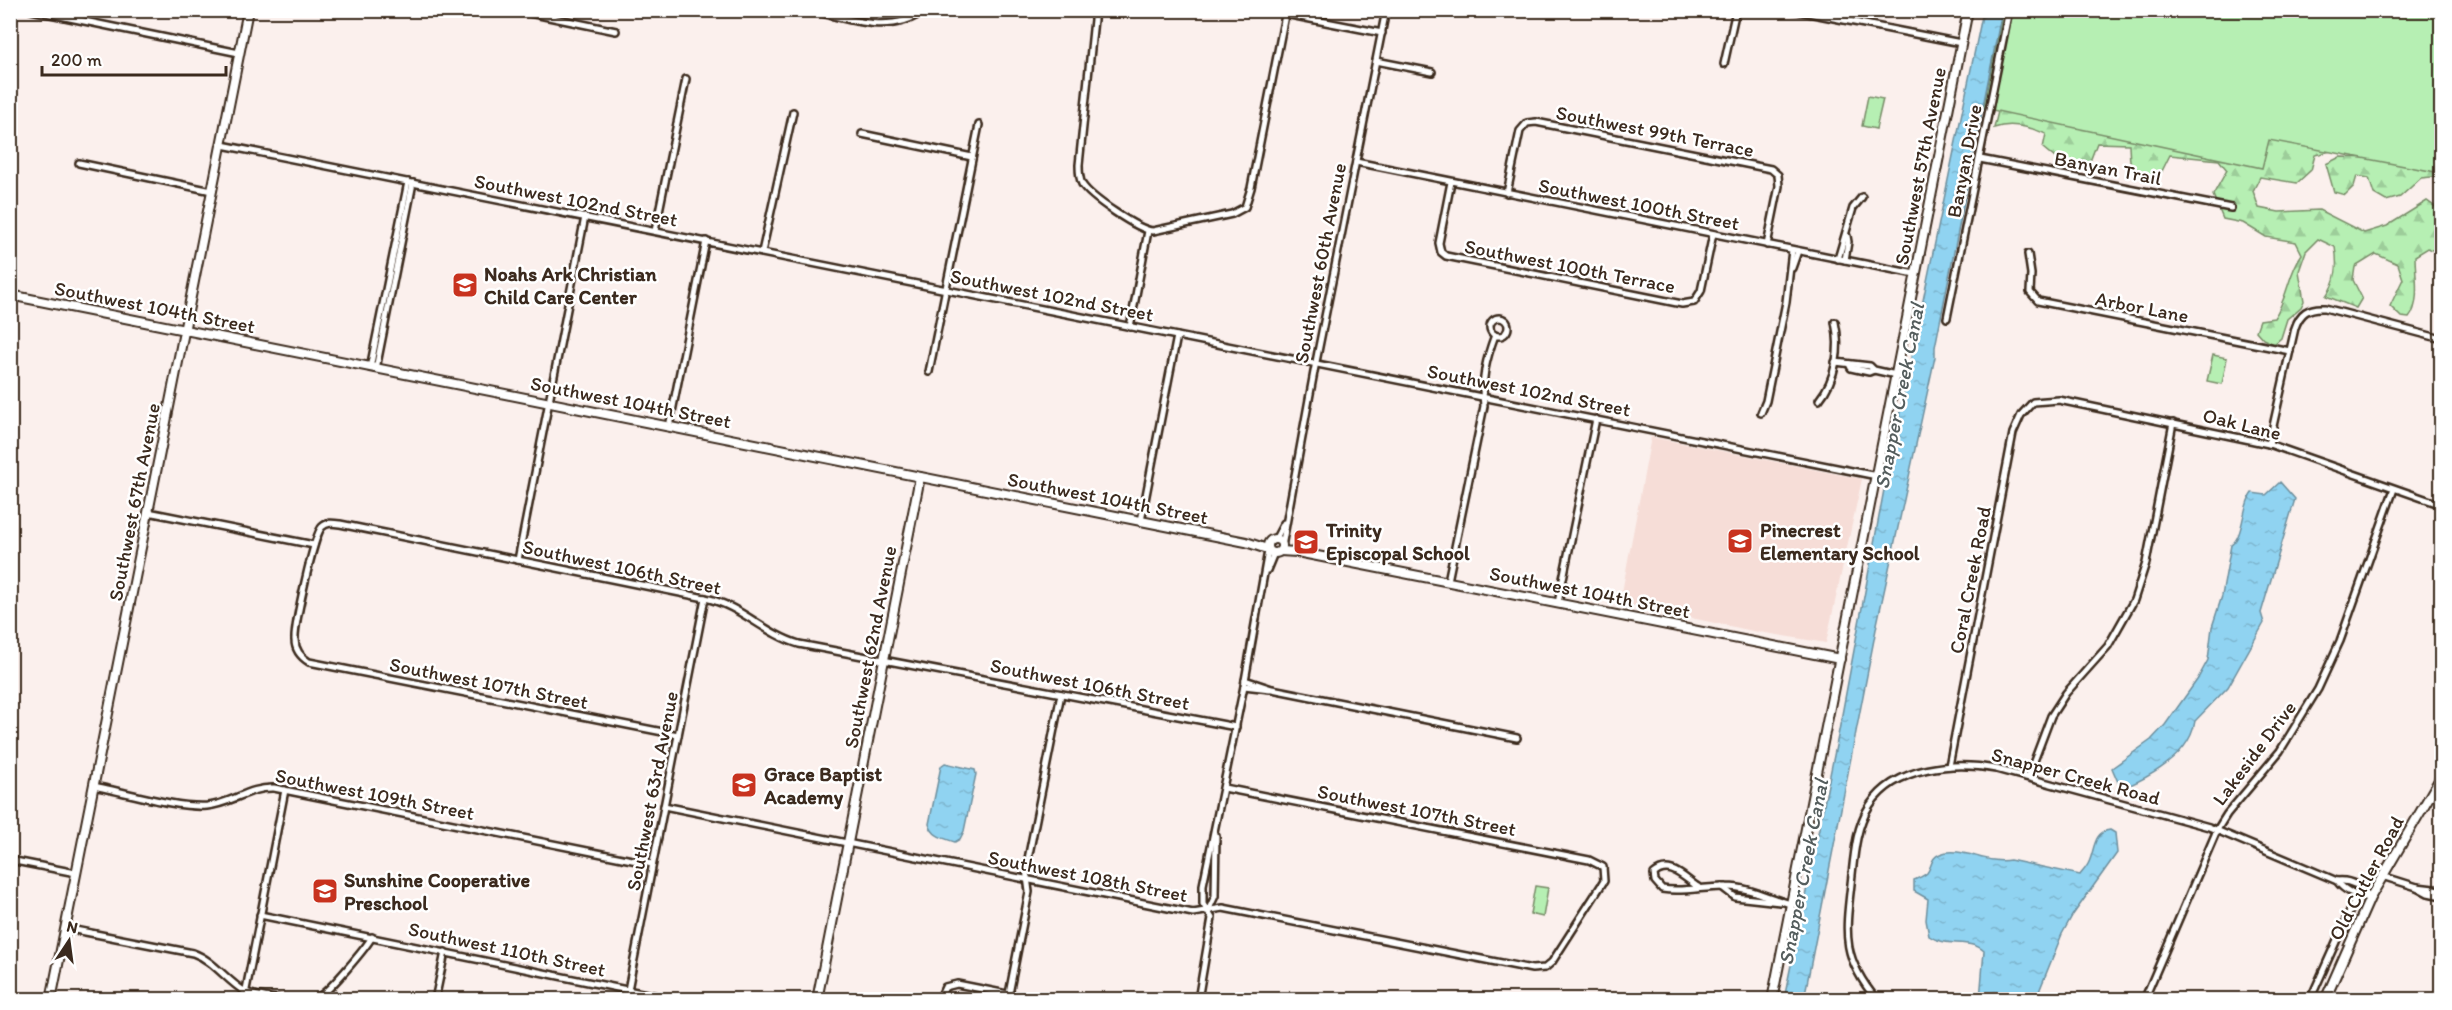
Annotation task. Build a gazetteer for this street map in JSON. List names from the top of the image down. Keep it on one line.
{"streets":{"street":["Southwest 99th Terrace","Banyan Drive","Southwest 57th Avenue","Banyan Trail","Southwest 102nd Street","Southwest 100th Street","Southwest 60th Avenue","Southwest 100th Terrace","Southwest 104th Street","Arbor Lane","Oak Lane","Southwest 67th Avenue","Southwest 106th Street","Coral Creek Road","Southwest 62nd Avenue","Southwest 107th Street","Lakeside Drive","Snapper Creek Road","Southwest 63rd Avenue","Southwest 109th Street","Southwest 108th Street","Old Cutler Road","Southwest 110th Street"]},"crossings":[["Southwest 99th Terrace","Southwest 100th Street"],["Banyan Drive","Banyan Trail"],["Southwest 57th Avenue","Southwest 102nd Street"],["Southwest 57th Avenue","Southwest 100th Street"],["Southwest 57th Avenue","Southwest 104th Street"],["Southwest 102nd Street","Southwest 60th Avenue"],["Southwest 102nd Street","Southwest 67th Avenue"],["Southwest 100th Street","Southwest 60th Avenue"],["Southwest 100th Street","Southwest 100th Terrace"],["Southwest 60th Avenue","Southwest 104th Street"],["Southwest 60th Avenue","Southwest 106th Street"],["Southwest 60th Avenue","Southwest 107th Street"],["Southwest 60th Avenue","Southwest 108th Street"],["Southwest 104th Street","Southwest 67th Avenue"],["Southwest 104th Street","Southwest 62nd Avenue"],["Oak Lane","Coral Creek Road"],["Oak Lane","Lakeside Drive"],["Southwest 67th Avenue","Southwest 109th Street"],["Southwest 106th Street","Southwest 62nd Avenue"],["Southwest 106th Street","Southwest 107th Street"],["Southwest 106th Street","Southwest 63rd Avenue"],["Coral Creek Road","Snapper Creek Road"],["Southwest 62nd Avenue","Southwest 108th Street"],["Southwest 107th Street","Southwest 63rd Avenue"],["Southwest 107th Street","Southwest 108th Street"],["Lakeside Drive","Snapper Creek Road"],["Snapper Creek Road","Old Cutler Road"],["Southwest 63rd Avenue","Southwest 109th Street"],["Southwest 63rd Avenue","Southwest 108th Street"],["Southwest 63rd Avenue","Southwest 110th Street"]],"water":["Snapper Creek Canal"],"places":{"school or university":["Noahs Ark Christian Child Care Center","Pinecrest Elementary School","Trinity Episcopal School","Grace Baptist Academy","Sunshine Cooperative Preschool"]},"scale_bar":"200 m","north":"top"}
